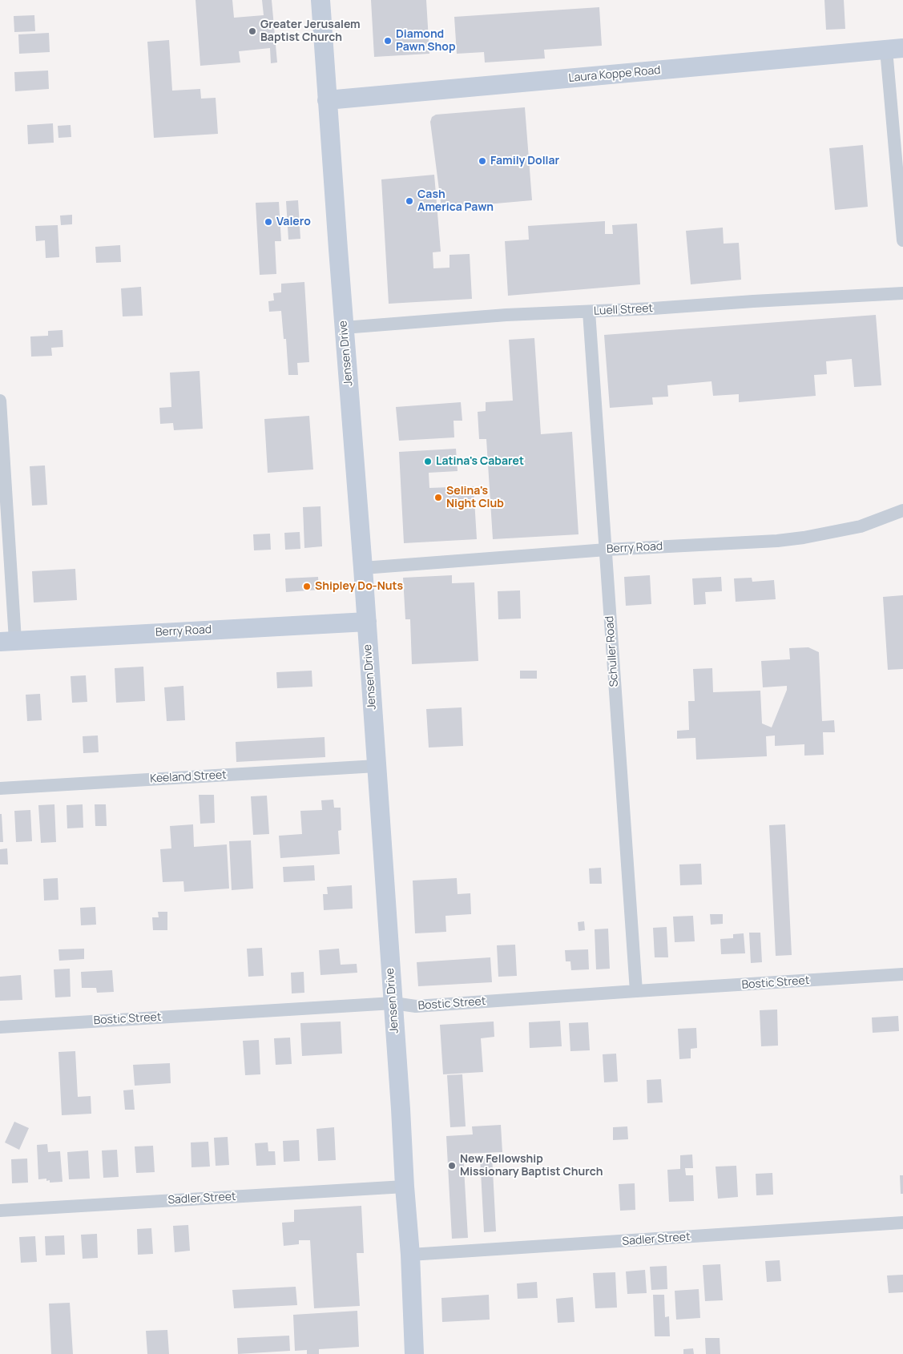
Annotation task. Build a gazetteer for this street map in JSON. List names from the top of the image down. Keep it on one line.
{"streets":{"main road":["Laura Koppe Road","Jensen Drive","Berry Road"],"street":["Luell Street","Schuller Road","Keeland Street","Bostic Street","Sadler Street"]},"crossings":[["Laura Koppe Road","Jensen Drive"],["Luell Street","Jensen Drive"],["Luell Street","Schuller Road"],["Jensen Drive","Berry Road"],["Jensen Drive","Keeland Street"],["Jensen Drive","Bostic Street"],["Jensen Drive","Sadler Street"],["Berry Road","Schuller Road"],["Schuller Road","Bostic Street"]],"places":["Greater Jerusalem Baptist Church","Diamond Pawn Shop","Family Dollar","Cash America Pawn","Valero","Latina's Cabaret","Selina's Night Club","Shipley Do-Nuts","New Fellowship Missionary Baptist Church"]}
